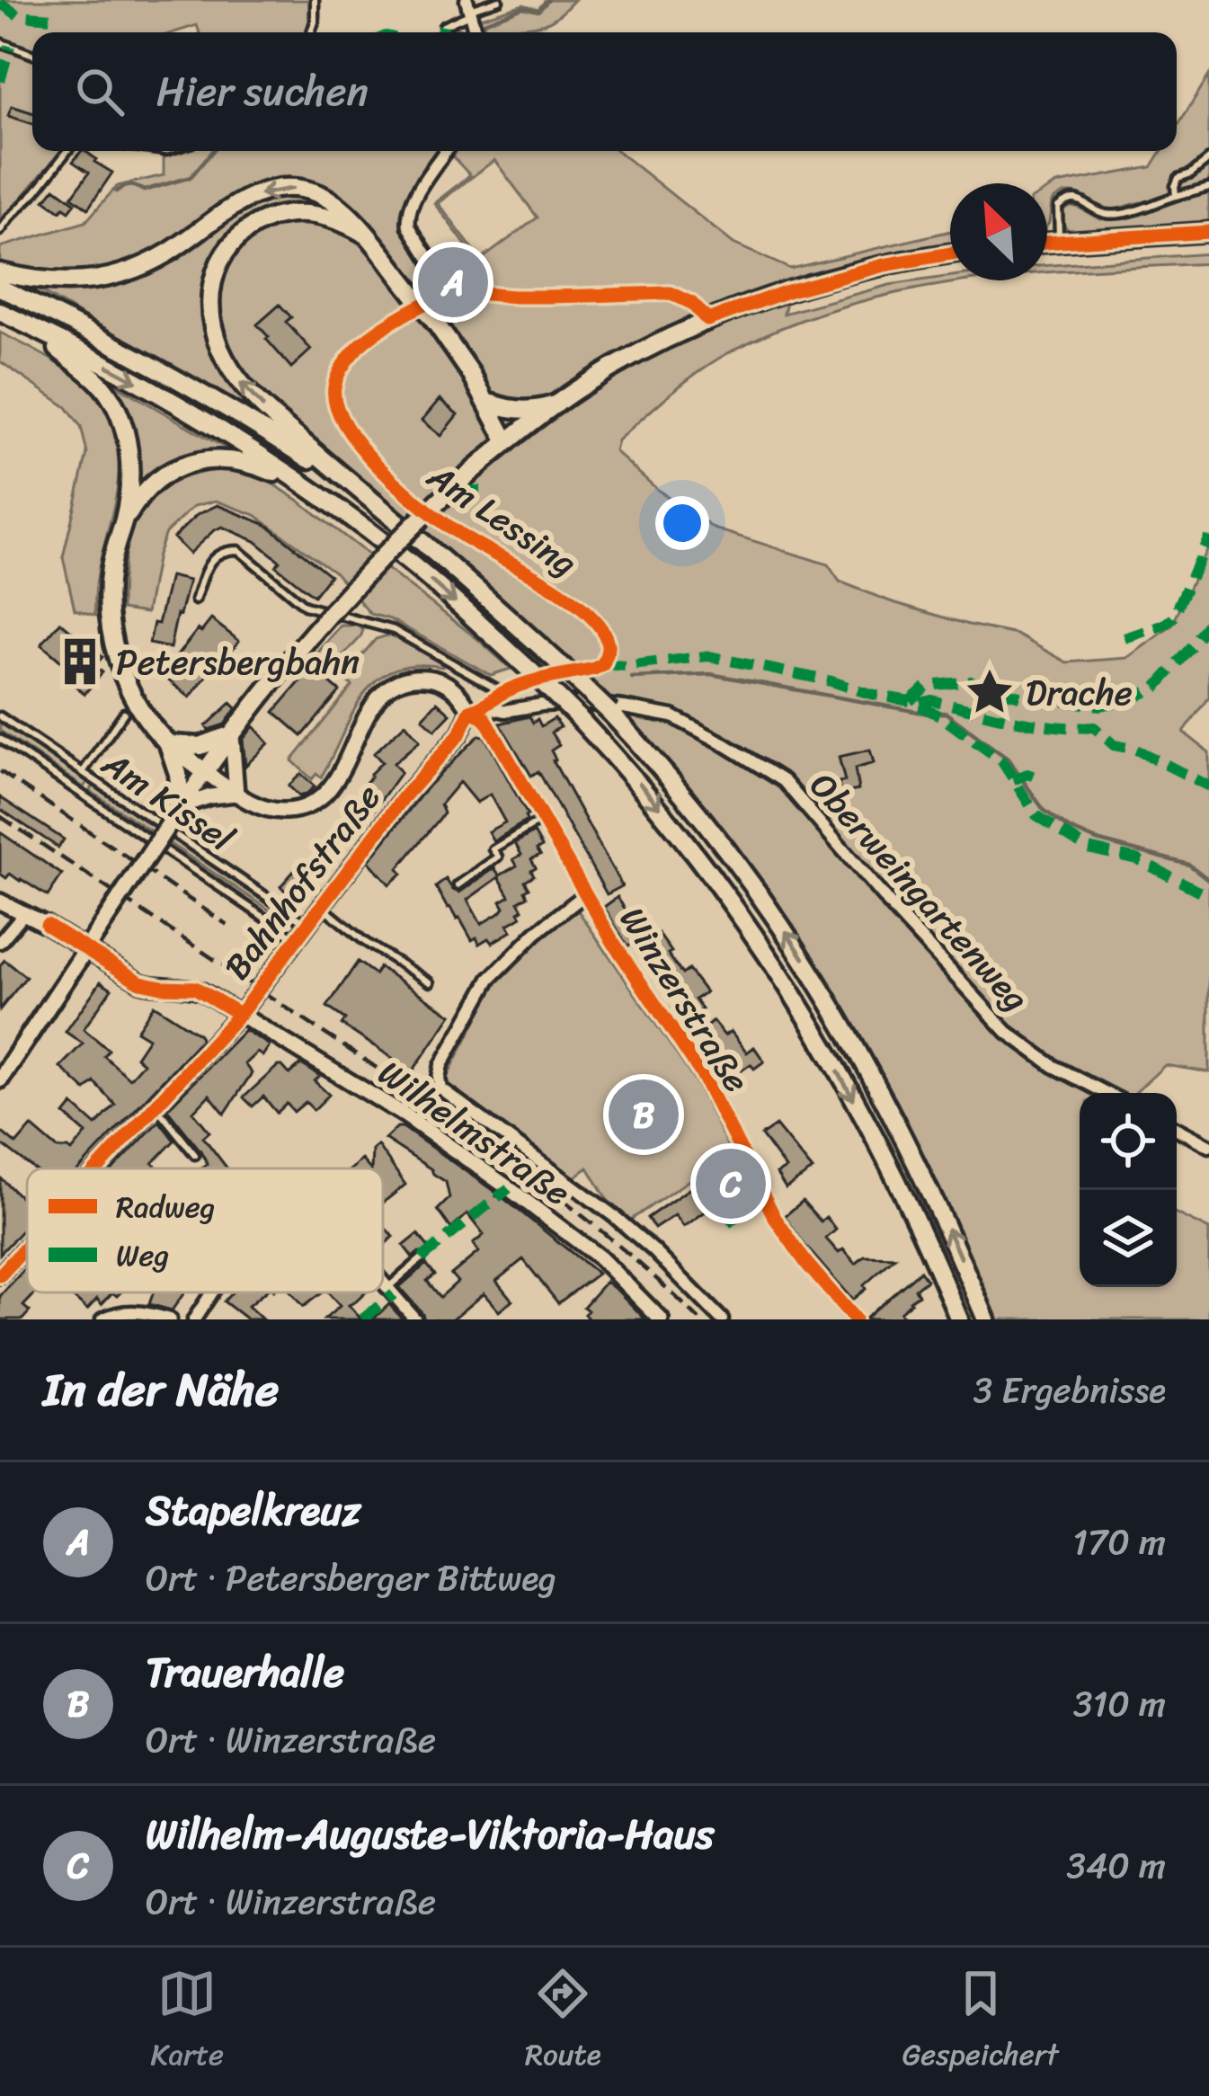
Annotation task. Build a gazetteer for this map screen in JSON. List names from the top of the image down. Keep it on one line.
{"streets":{"street":["Am Lessing","Bahnhofstraße","Oberweingartenweg","Winzerstraße","Wilhelmstraße"],"lane":["Am Kissel"]},"crossings":[["Am Lessing","Bahnhofstraße"],["Am Lessing","Oberweingartenweg"],["Am Lessing","Winzerstraße"],["Am Kissel","Bahnhofstraße"],["Bahnhofstraße","Winzerstraße"],["Bahnhofstraße","Wilhelmstraße"]],"places":{"building":["Petersbergbahn"],"place":["Drache"]},"legend":["Radweg","Weg"],"north":"top left","page":{"search":"Hier suchen","pins":["A","B","C"],"heading":["In der Nähe","3 Ergebnisse"],"list":[{"mark":"A","name":"Stapelkreuz","note":"Ort · Petersberger Bittweg","value":"170 m"},{"mark":"B","name":"Trauerhalle","note":"Ort · Winzerstraße","value":"310 m"},{"mark":"C","name":"Wilhelm-Auguste-Viktoria-Haus","note":"Ort · Winzerstraße","value":"340 m"}],"nav":["Karte","Route","Gespeichert"]}}
